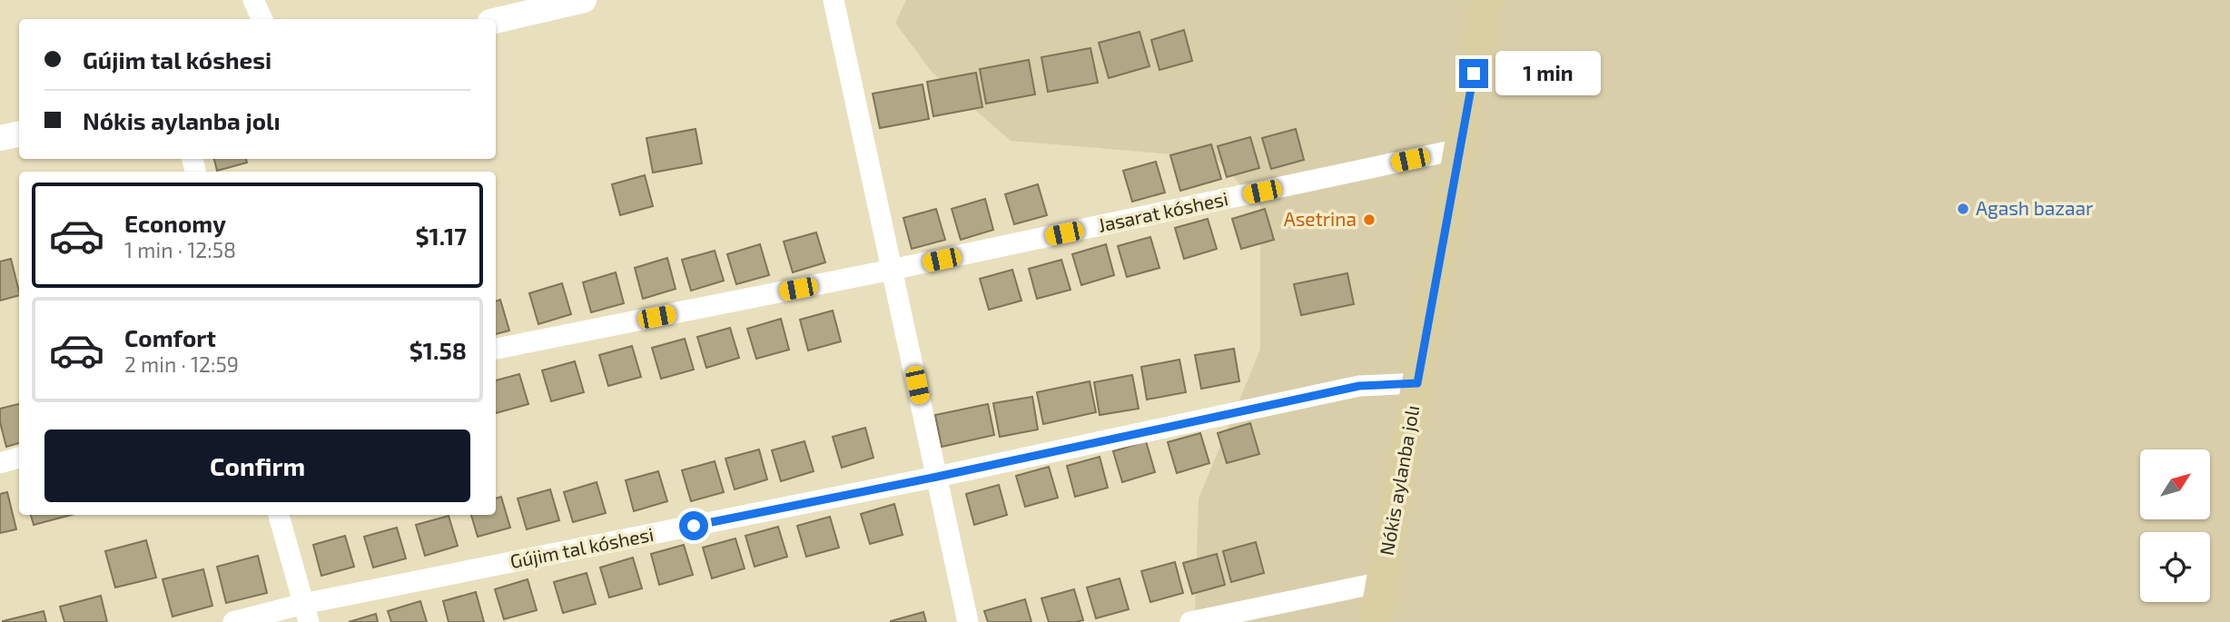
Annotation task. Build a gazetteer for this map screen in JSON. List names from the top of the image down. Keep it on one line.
{"streets":{"main road":["Nókis aylanba jolı"],"street":["Jasarat kóshesi","Gújim tal kóshesi"]},"crossings":[["Jasarat kóshesi","Nókis aylanba jolı"],["Nókis aylanba jolı","Gújim tal kóshesi"]],"places":["Agash bazaar","Asetrina"],"north":"top right","page":{"banner":["Gújim tal kóshesi","Nókis aylanba jolı"],"bubble":"1 min","list":[{"name":"Economy","note":"1 min · 12:58","value":"$1.17"},{"name":"Comfort","note":"2 min · 12:59","value":"$1.58"}],"buttons":"Confirm"}}
